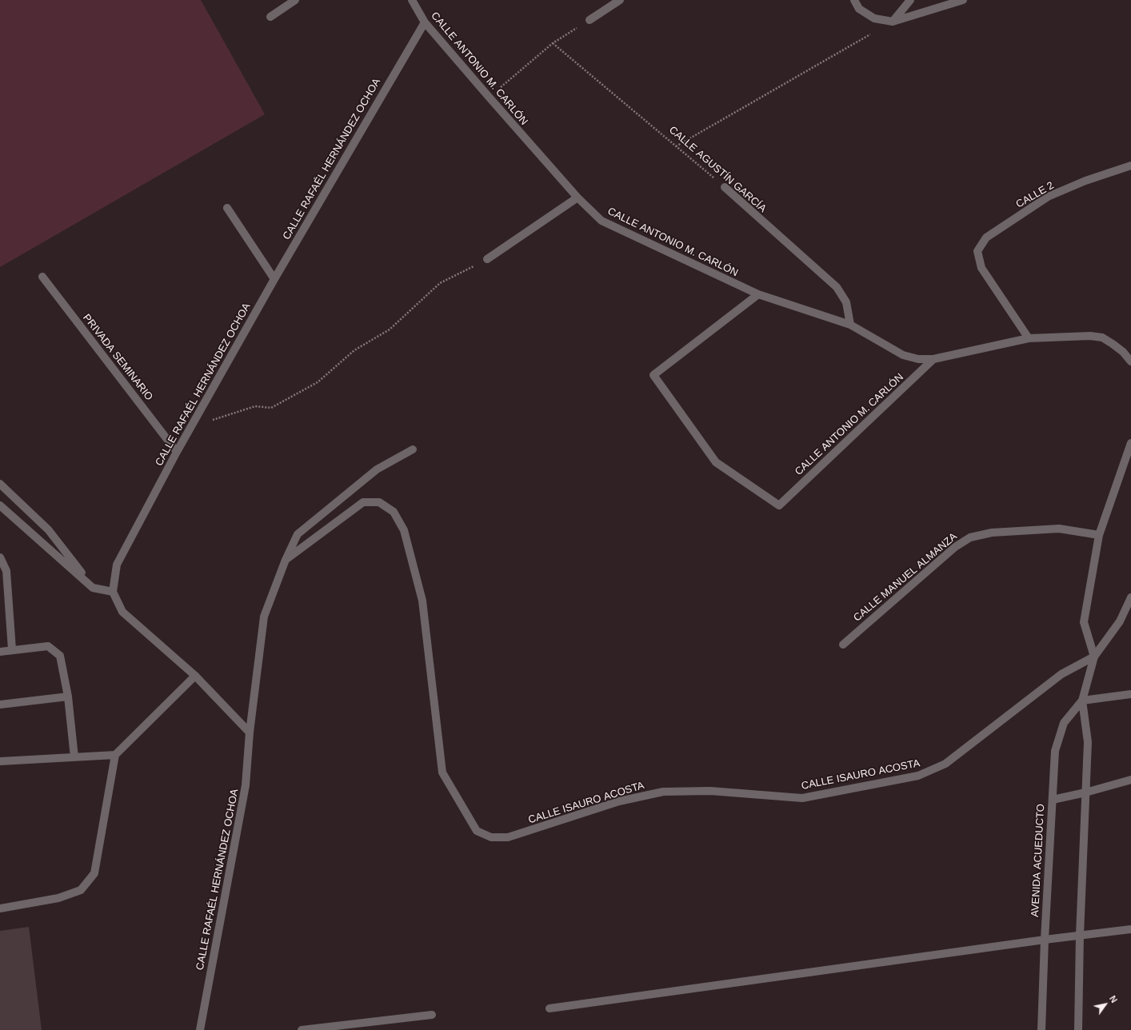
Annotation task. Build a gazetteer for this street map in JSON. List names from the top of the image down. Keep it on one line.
{"streets":{"street":["CALLE ANTONIO M. CARLÓN","CALLE RAFAÉL HERNÁNDEZ OCHOA","CALLE AGUSTÍN GARCÍA","CALLE 2","PRIVADA SEMINARIO","CALLE MANUEL ALMANZA","CALLE ISAURO ACOSTA","AVENIDA ACUEDUCTO"]},"crossings":[["CALLE ANTONIO M. CARLÓN","CALLE RAFAÉL HERNÁNDEZ OCHOA"],["CALLE ANTONIO M. CARLÓN","CALLE AGUSTÍN GARCÍA"],["CALLE ANTONIO M. CARLÓN","CALLE 2"],["CALLE RAFAÉL HERNÁNDEZ OCHOA","PRIVADA SEMINARIO"],["CALLE RAFAÉL HERNÁNDEZ OCHOA","CALLE ISAURO ACOSTA"],["CALLE ISAURO ACOSTA","AVENIDA ACUEDUCTO"]],"north":"top right"}
